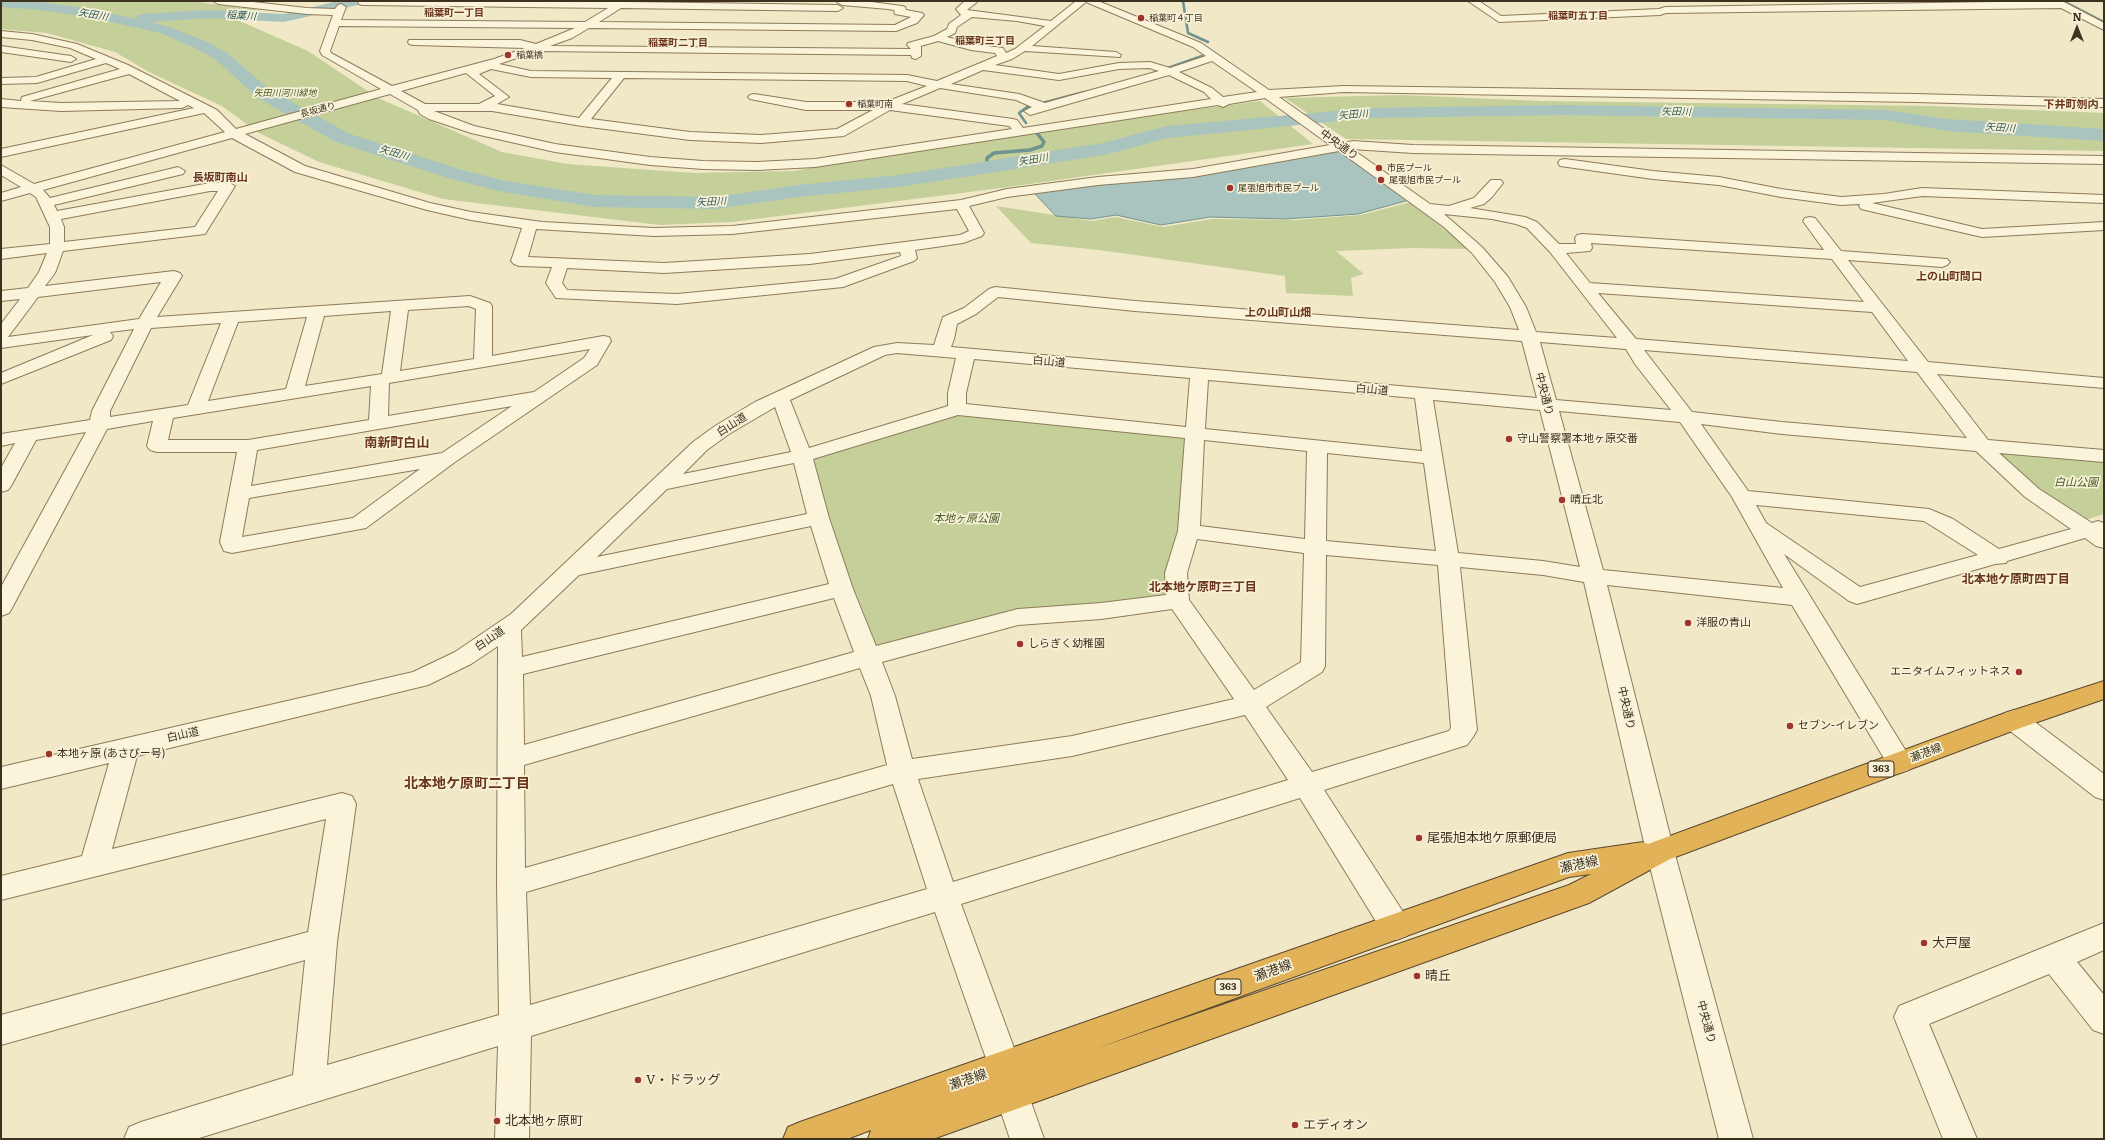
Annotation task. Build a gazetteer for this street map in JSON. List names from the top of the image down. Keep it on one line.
{"streets":{"highway":["瀬港線","363"],"street":["長坂通り","中央通り","白山道"]},"crossings":[["中央通り","白山道"],["中央通り","瀬港線"]],"districts":["稲葉町一丁目","稲葉町五丁目","稲葉町三丁目","稲葉町二丁目","下井町刎内","長坂町南山","上の山町間口","上の山町山畑","南新町白山","北本地ケ原町四丁目","北本地ケ原町三丁目","北本地ケ原町二丁目"],"water":["矢田川","稲葉川"],"parks":["矢田川河川緑地","白山公園","本地ヶ原公園"],"places":["稲葉町４丁目","稲葉橋","稲葉町南","市民プール","尾張旭市民プール","尾張旭市市民プール","守山警察署本地ヶ原交番","晴丘北","洋服の青山","しらぎく幼稚園","エニタイムフィットネス","セブン-イレブン","本地ヶ原 (あさぴー号)","尾張旭本地ケ原郵便局","大戸屋","晴丘","V・ドラッグ","北本地ヶ原町","エディオン"],"north":"top"}
